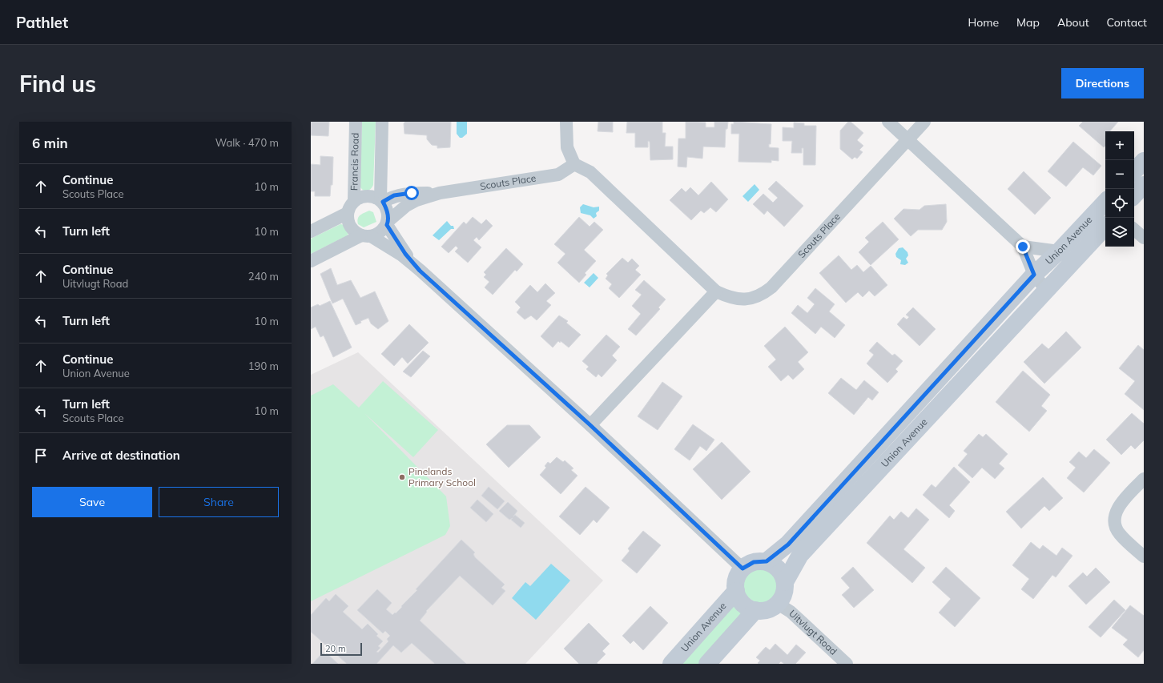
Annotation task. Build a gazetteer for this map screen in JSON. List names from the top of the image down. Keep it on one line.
{"streets":{"street":["Francis Road","Scouts Place","Union Avenue","Uitvlugt Road"]},"crossings":[["Francis Road","Scouts Place"],["Union Avenue","Uitvlugt Road"]],"places":["Pinelands Primary School"],"scale_bar":"20 m","page":{"header":"Pathlet","nav":["Home","Map","About","Contact"],"buttons":["Directions",["Save","Share"]],"title":"Find us","heading":["6 min","Walk · 470 m"],"map_buttons":["+","−"],"list":[["Continue","Scouts Place","10 m"],["Turn left","10 m"],["Continue","Uitvlugt Road","240 m"],["Turn left","10 m"],["Continue","Union Avenue","190 m"],["Turn left","Scouts Place","10 m"],"Arrive at destination"],"scale":"20 m"}}
